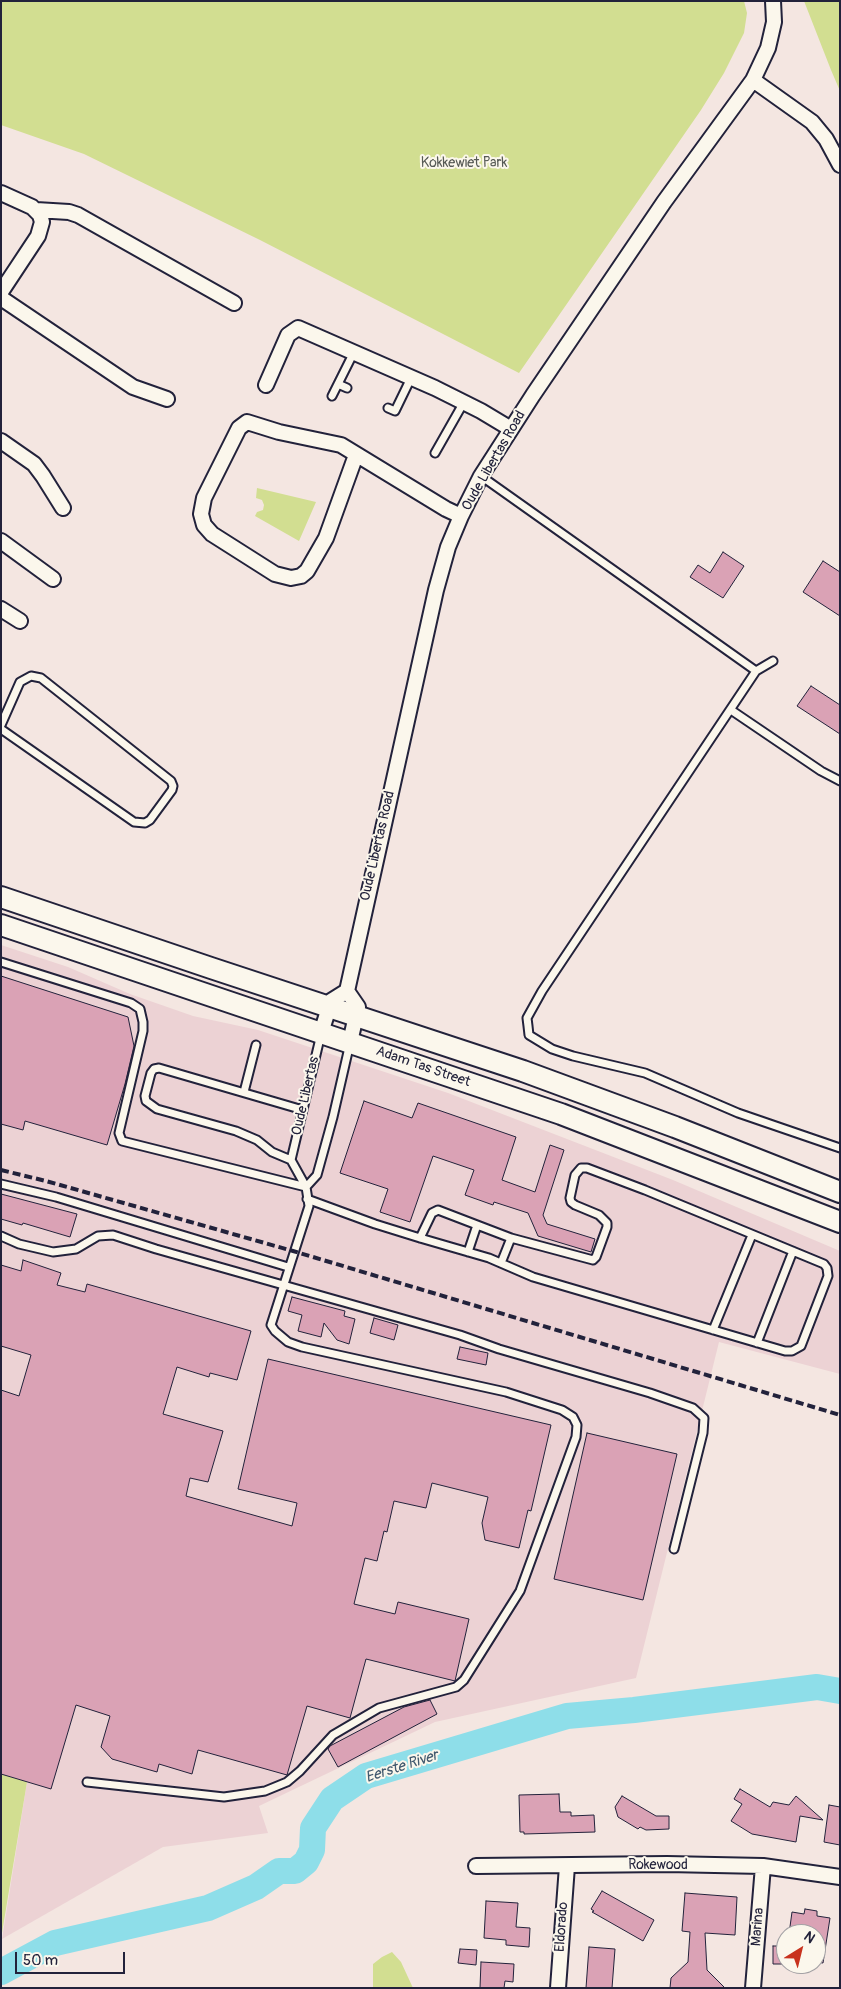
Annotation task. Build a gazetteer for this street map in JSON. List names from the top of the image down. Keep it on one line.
{"streets":{"main road":["Adam Tas Street"],"street":["Oude Libertas Road","Rokewood","Eldorado","Marina"],"lane":["Oude Libertas"]},"crossings":[["Adam Tas Street","Oude Libertas"],["Rokewood","Eldorado"],["Rokewood","Marina"]],"water":["Eerste River"],"parks":["Kokkewiet Park"],"scale_bar":"50 m","north":"top right"}
